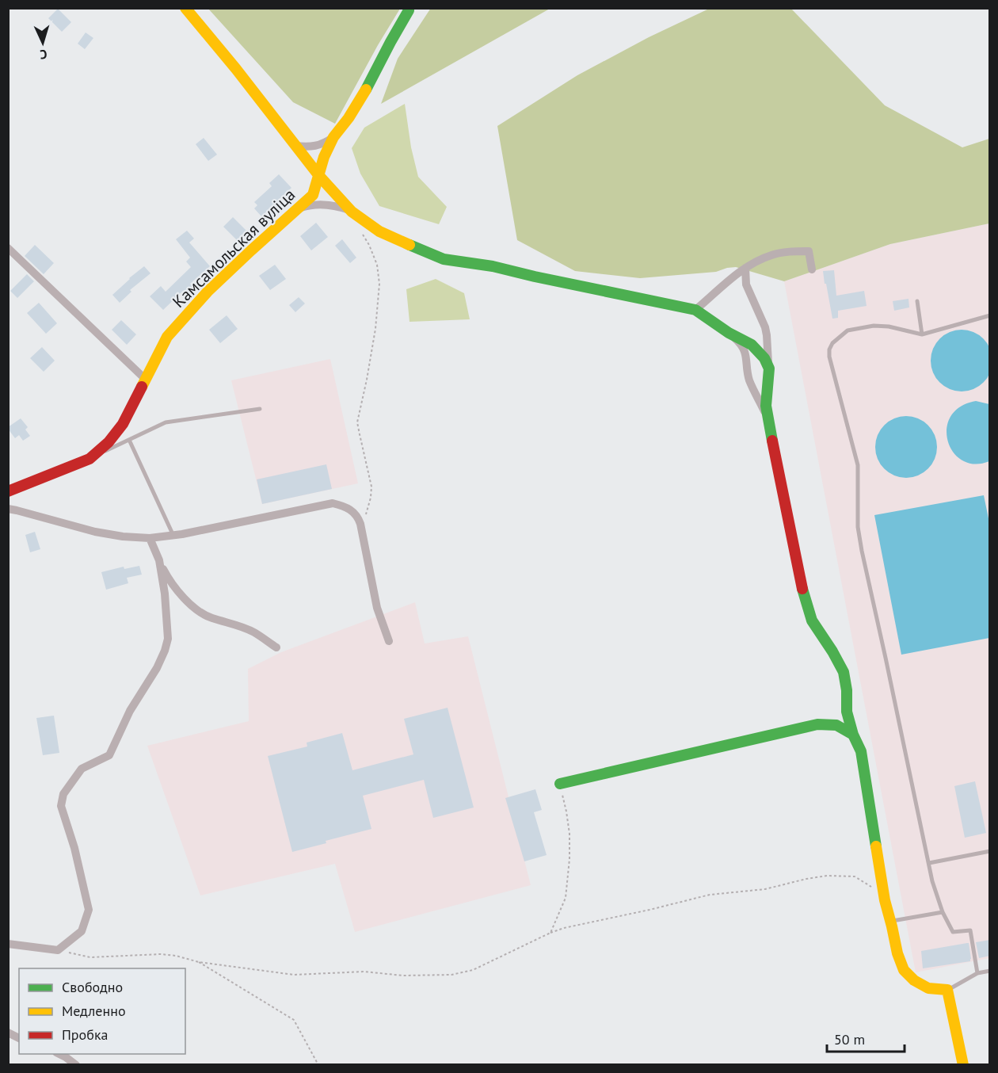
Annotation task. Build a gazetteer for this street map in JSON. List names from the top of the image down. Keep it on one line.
{"streets":{"street":["Камсамольская вуліца"]},"legend":["Свободно","Медленно","Пробка"],"scale_bar":"50 m","north":"bottom"}
